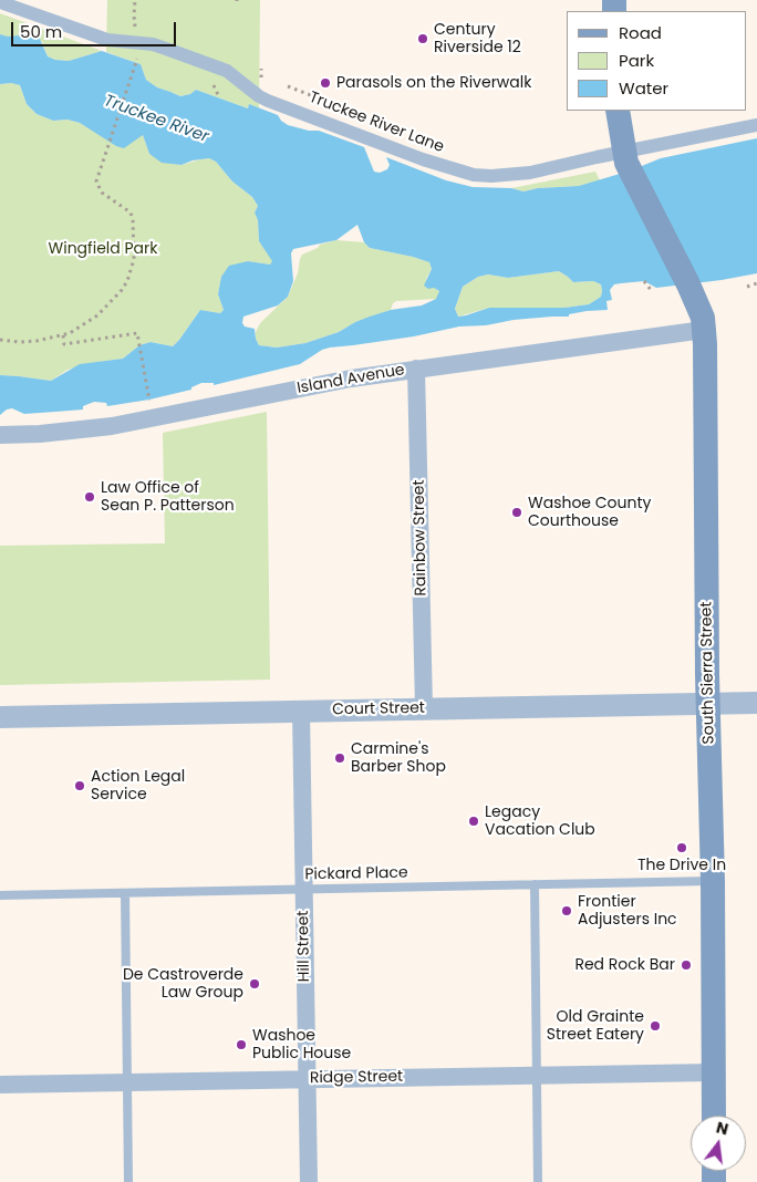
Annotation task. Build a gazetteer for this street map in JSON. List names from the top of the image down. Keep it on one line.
{"streets":{"main road":["South Sierra Street"],"street":["Truckee River Lane","Island Avenue","Rainbow Street","Court Street","Hill Street","Ridge Street"],"lane":["Pickard Place"]},"crossings":[["Truckee River Lane","South Sierra Street"],["Island Avenue","Rainbow Street"],["Island Avenue","South Sierra Street"],["Rainbow Street","Court Street"],["South Sierra Street","Court Street"],["South Sierra Street","Pickard Place"],["South Sierra Street","Ridge Street"],["Court Street","Hill Street"],["Pickard Place","Hill Street"],["Hill Street","Ridge Street"]],"water":["Truckee River"],"parks":["Wingfield Park"],"places":["Century Riverside 12","Parasols on the Riverwalk","Law Office of Sean P. Patterson","Washoe County Courthouse","Carmine's Barber Shop","Action Legal Service","Legacy Vacation Club","The Drive In","Frontier Adjusters Inc","Red Rock Bar","De Castroverde Law Group","Old Grainte Street Eatery","Washoe Public House"],"legend":["Road","Park","Water"],"scale_bar":"50 m","north":"top"}
